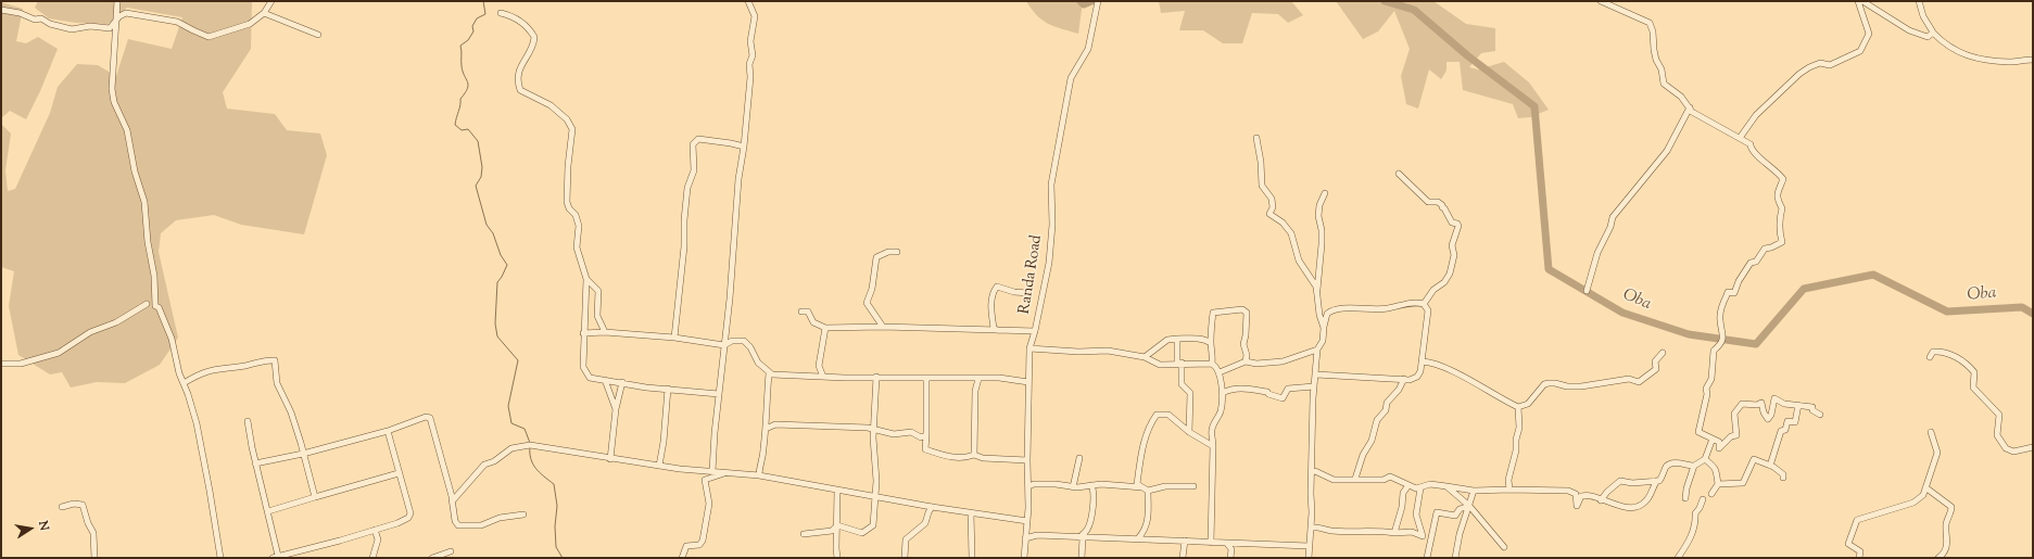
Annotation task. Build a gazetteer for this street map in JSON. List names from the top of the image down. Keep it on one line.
{"streets":{"street":["Randa Road"]},"water":["Oba"],"north":"right"}
